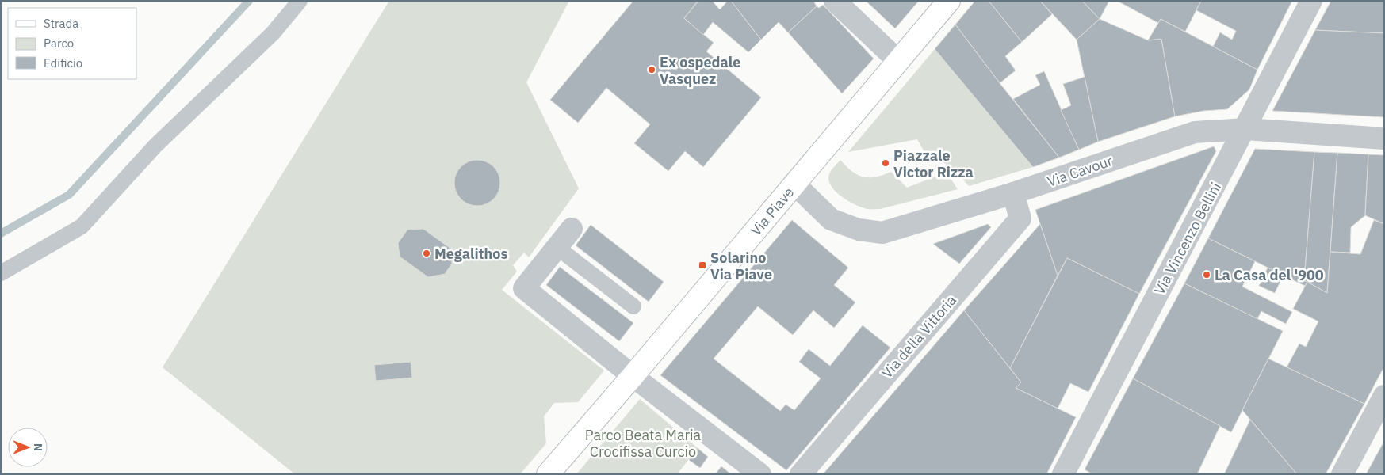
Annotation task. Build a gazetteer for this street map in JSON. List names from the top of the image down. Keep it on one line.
{"streets":{"main road":["Via Piave"],"street":["Via Cavour","Via Vincenzo Bellini","Via della Vittoria"]},"crossings":[["Via Cavour","Via Piave"],["Via Cavour","Via Vincenzo Bellini"],["Via Cavour","Via della Vittoria"]],"parks":["Parco Beata Maria Crocifissa Curcio"],"places":{"other":["Ex ospedale Vasquez","Piazzale Victor Rizza","Megalithos","La Casa del '900"],"transit":["Solarino Via Piave"]},"legend":["Strada","Parco","Edificio"],"north":"right"}
